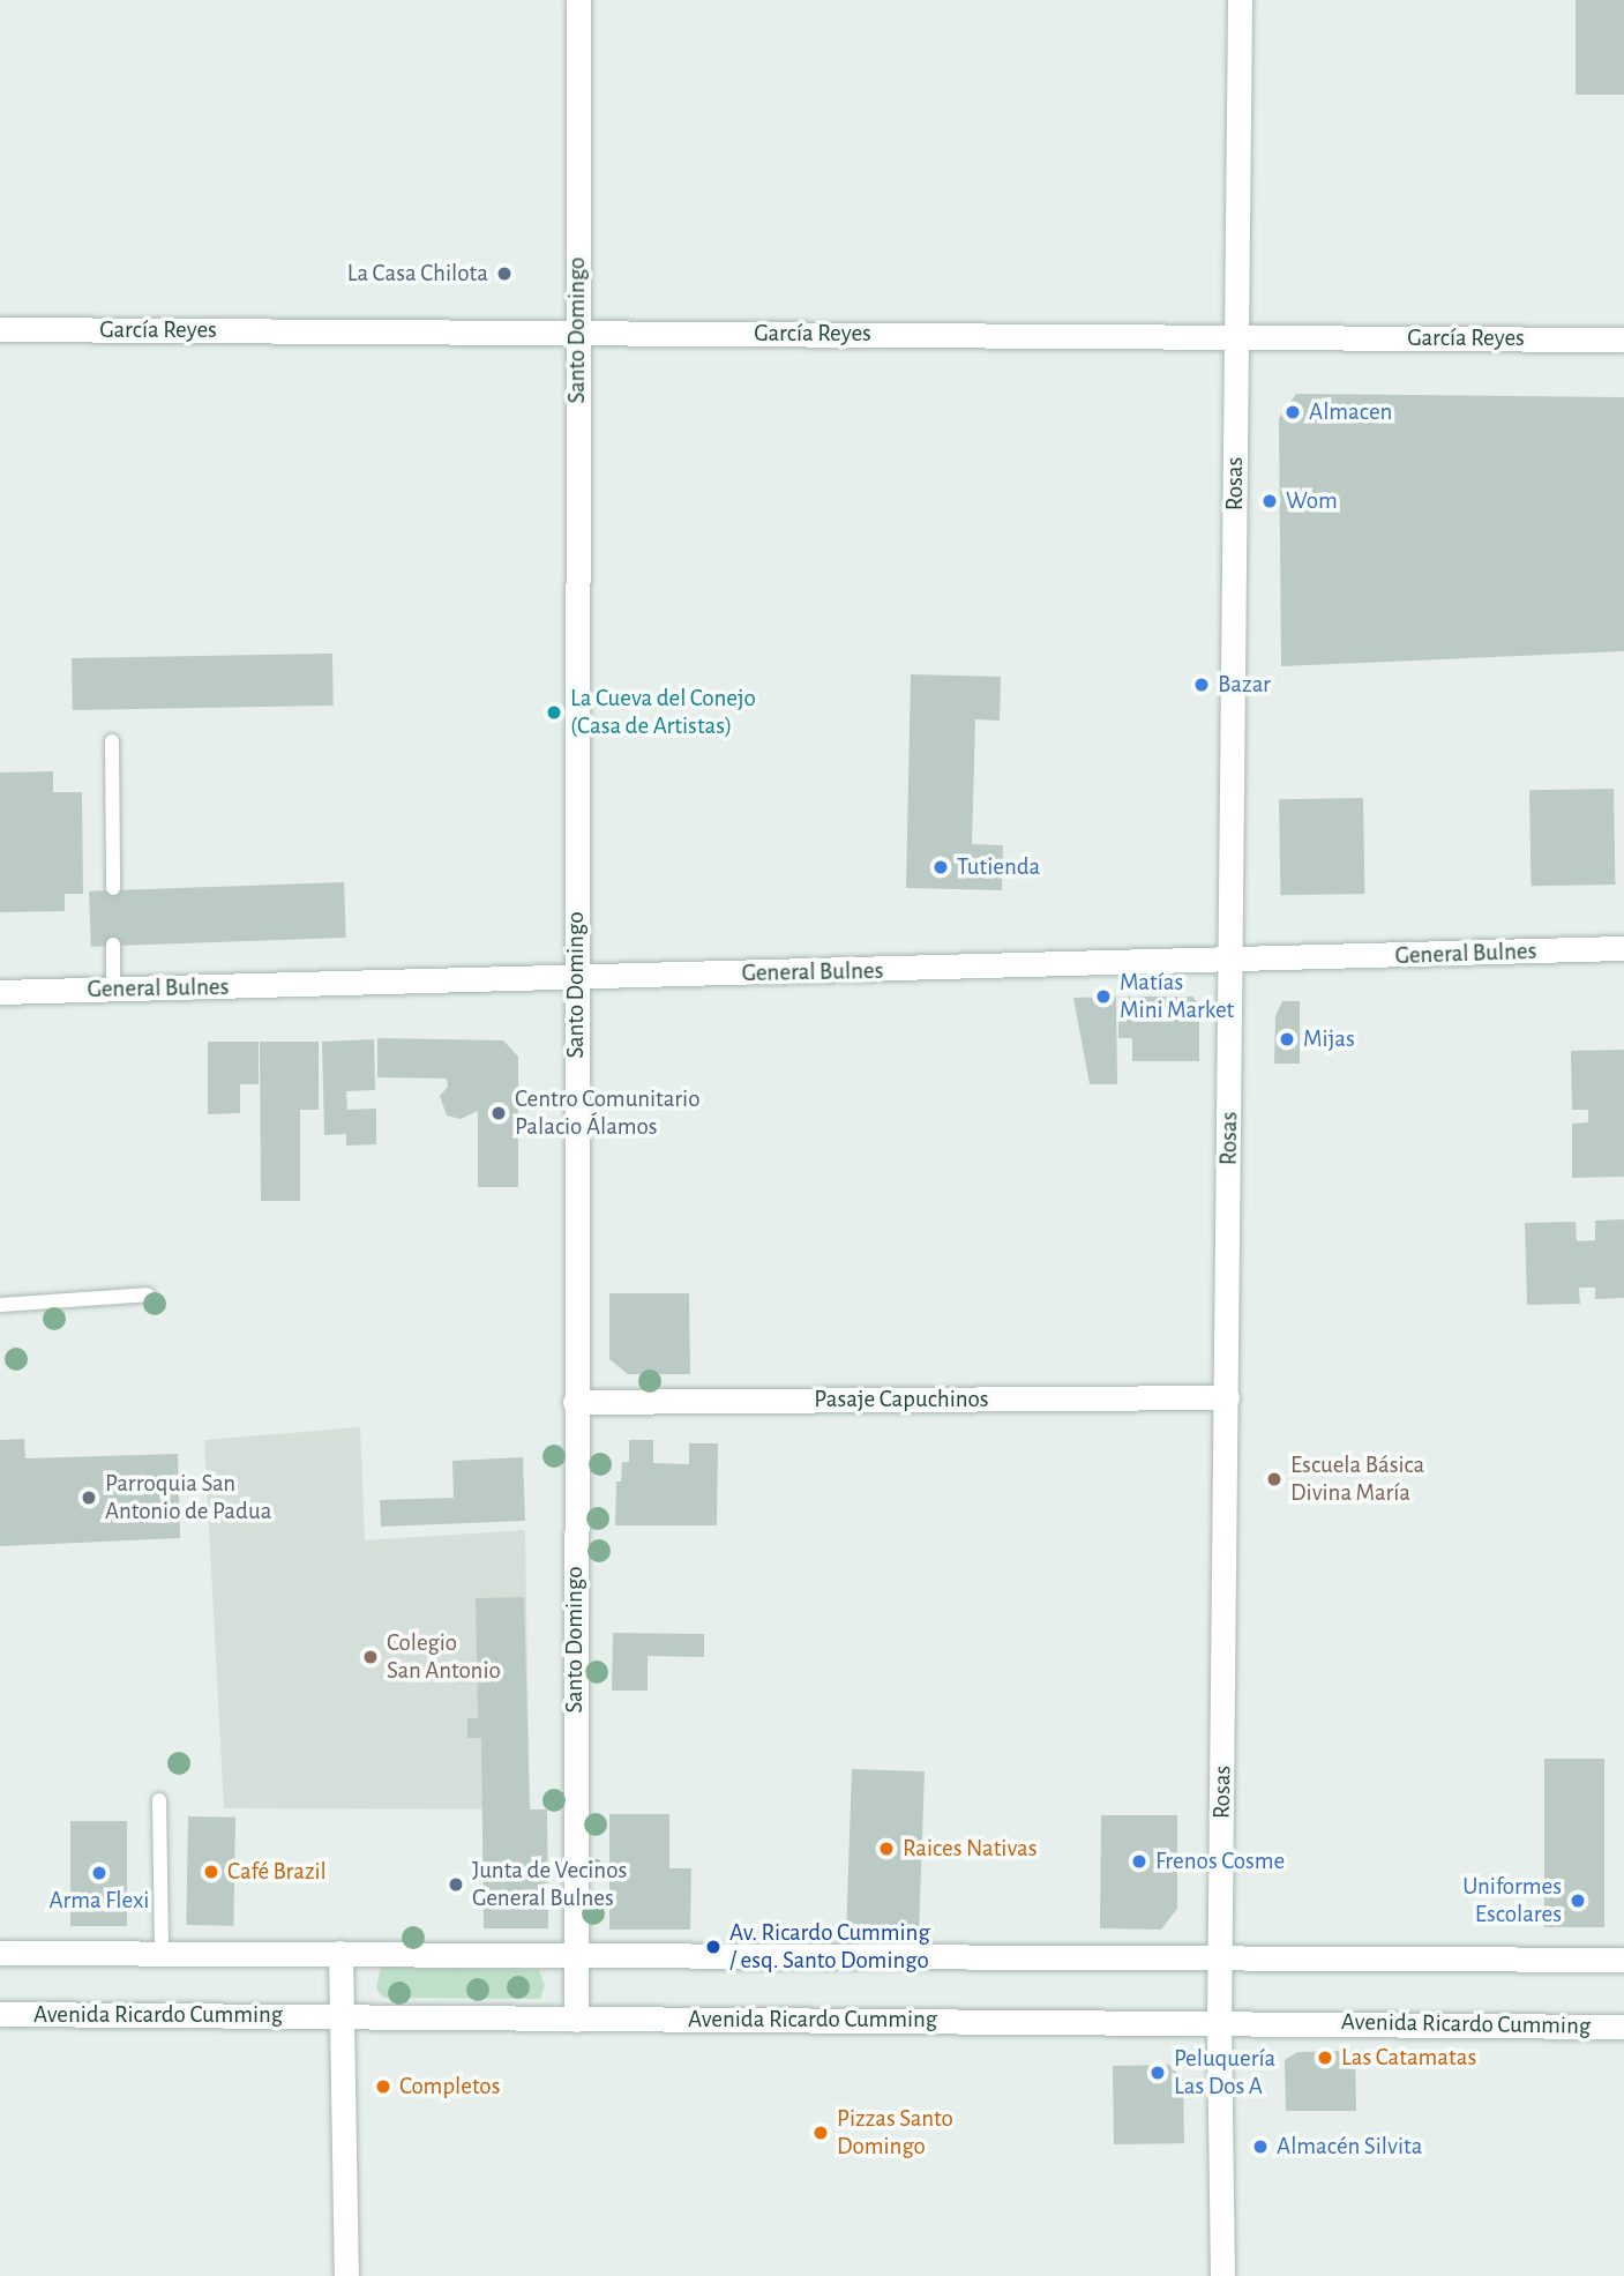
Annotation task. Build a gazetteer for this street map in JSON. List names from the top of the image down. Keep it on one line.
{"streets":{"street":["García Reyes","Santo Domingo","Rosas","General Bulnes","Pasaje Capuchinos","Avenida Ricardo Cumming"]},"crossings":[["García Reyes","Santo Domingo"],["García Reyes","Rosas"],["Santo Domingo","General Bulnes"],["Santo Domingo","Pasaje Capuchinos"],["Santo Domingo","Avenida Ricardo Cumming"],["Rosas","General Bulnes"],["Rosas","Pasaje Capuchinos"],["Rosas","Avenida Ricardo Cumming"]],"places":["La Casa Chilota","Almacen","Wom","Bazar","La Cueva del Conejo (Casa de Artistas)","Tutienda","Matías Mini Market","Mijas","Centro Comunitario Palacio Álamos","Escuela Básica Divina María","Parroquia San Antonio de Padua","Colegio San Antonio","Raices Nativas","Frenos Cosme","Café Brazil","Arma Flexi","Junta de Vecinos General Bulnes","Uniformes Escolares","Av. Ricardo Cumming / esq. Santo Domingo","Las Catamatas","Peluquería Las Dos A","Completos","Pizzas Santo Domingo","Almacén Silvita"]}
